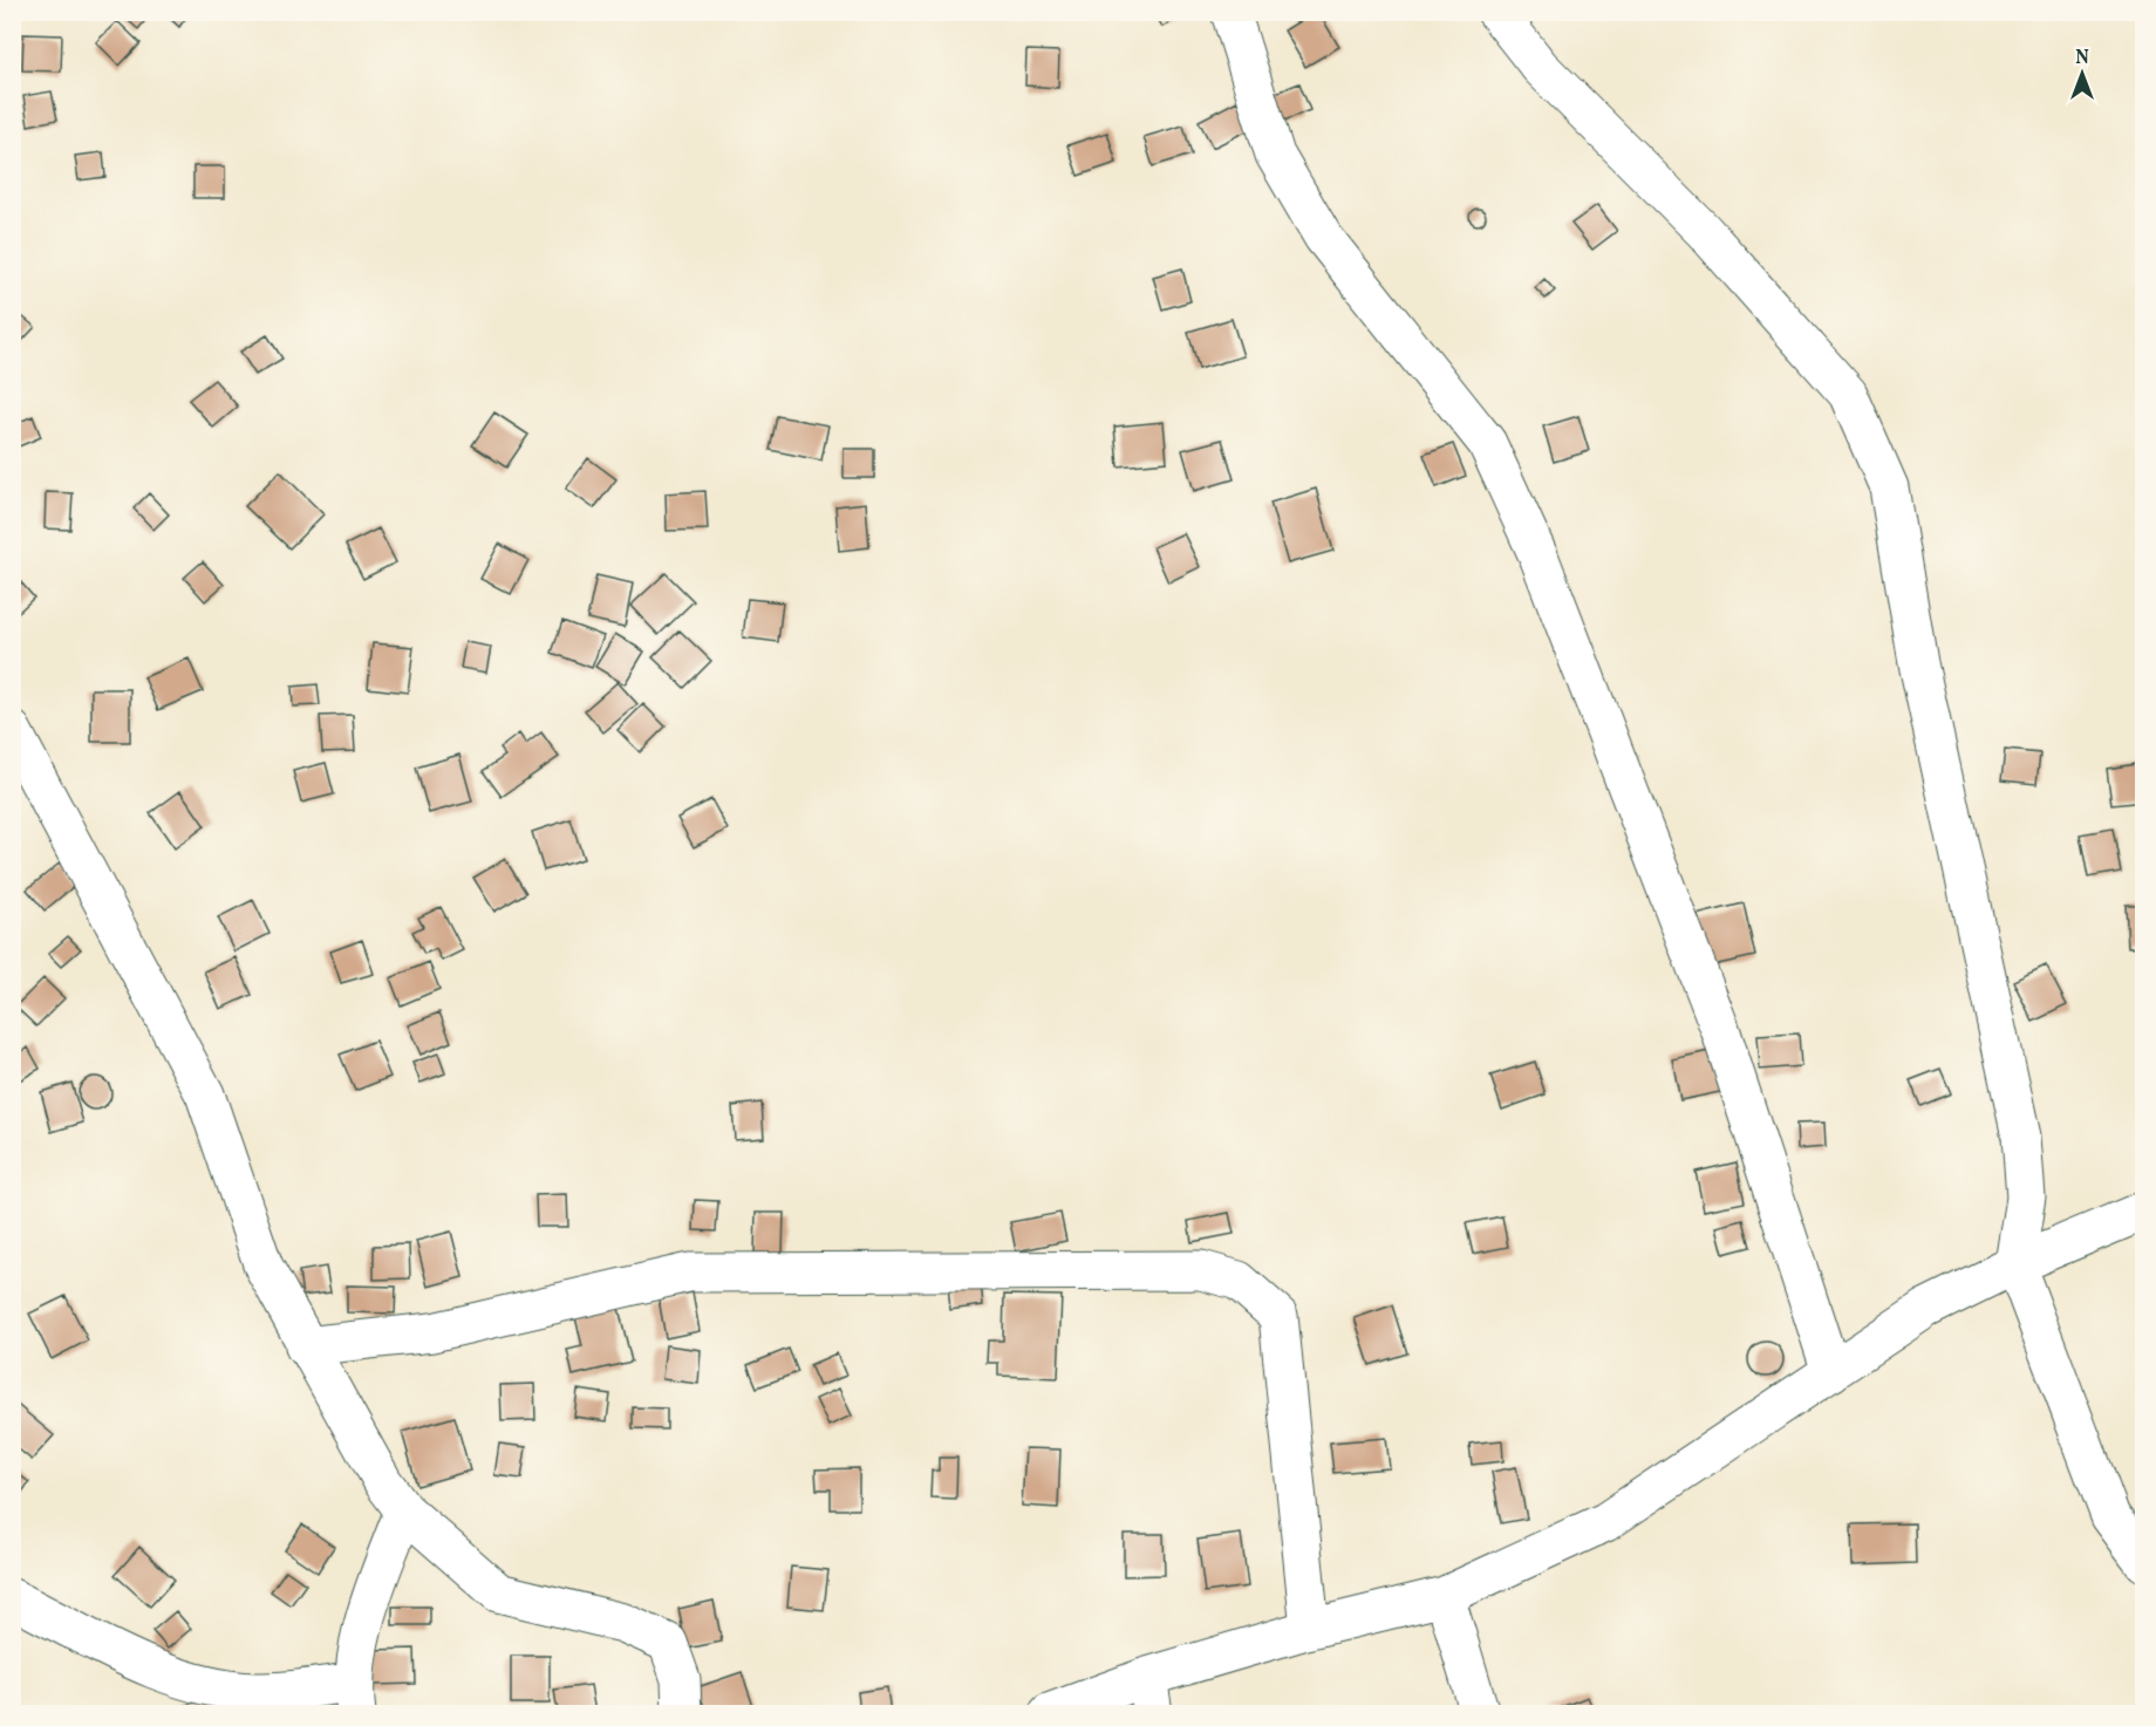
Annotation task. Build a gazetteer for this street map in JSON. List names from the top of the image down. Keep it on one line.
{"north":"top"}
